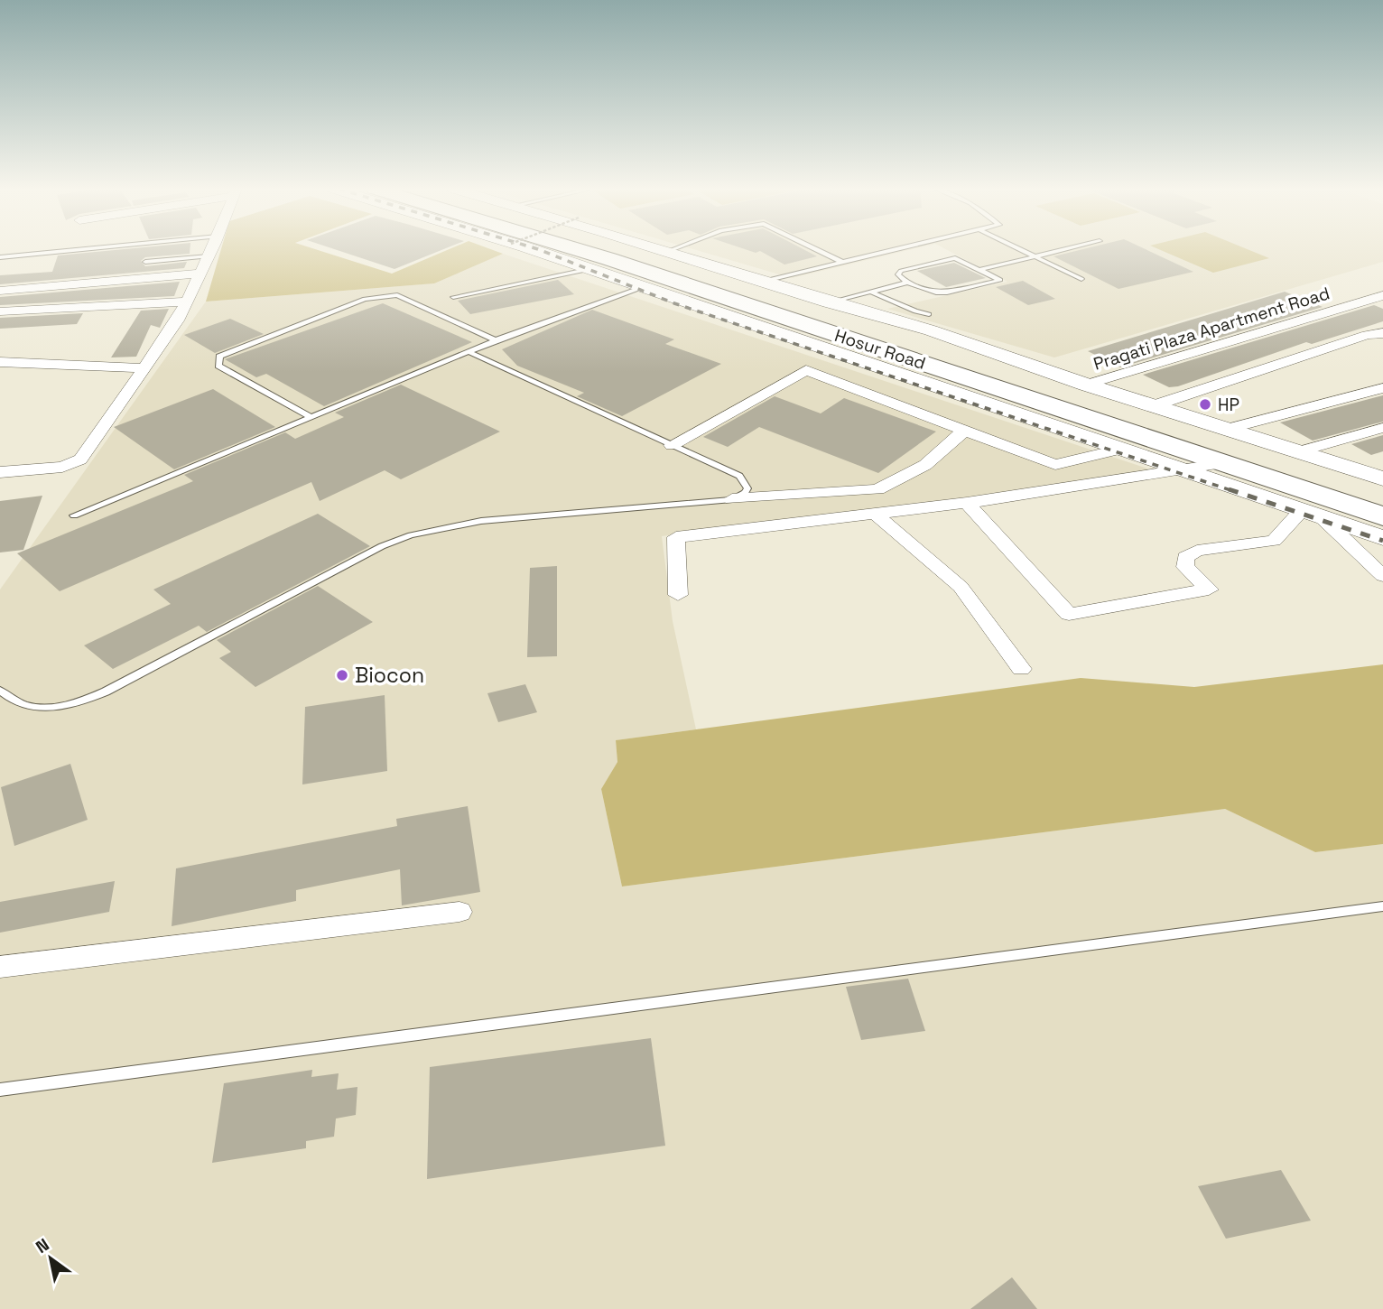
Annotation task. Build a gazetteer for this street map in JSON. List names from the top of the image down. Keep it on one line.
{"streets":{"highway":["Hosur Road"],"street":["Pragati Plaza Apartment Road"]},"places":["HP","Biocon"],"north":"top left"}
